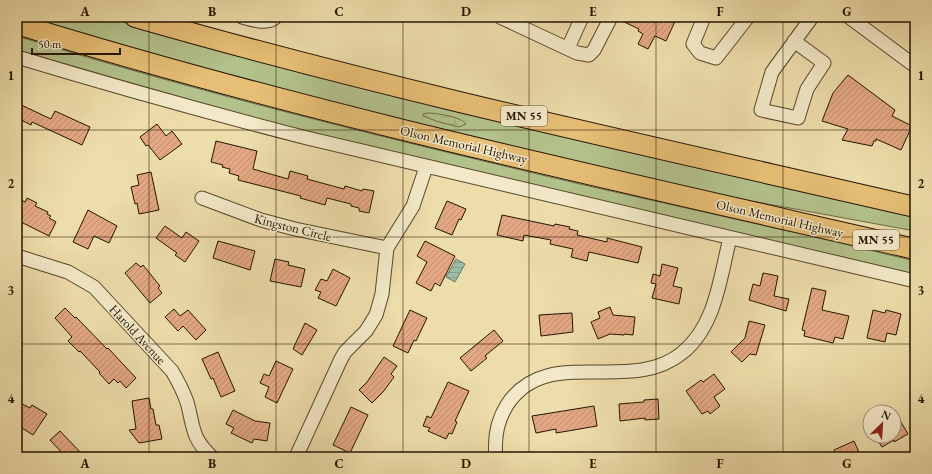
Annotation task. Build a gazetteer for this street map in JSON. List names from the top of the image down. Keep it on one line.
{"streets":{"highway":["MN 55","Olson Memorial Highway"],"street":["Kingston Circle","Harold Avenue"]},"scale_bar":"50 m","north":"top right","grid":{"columns":["A","B","C","D","E","F","G"],"rows":["1","2","3","4"]}}
